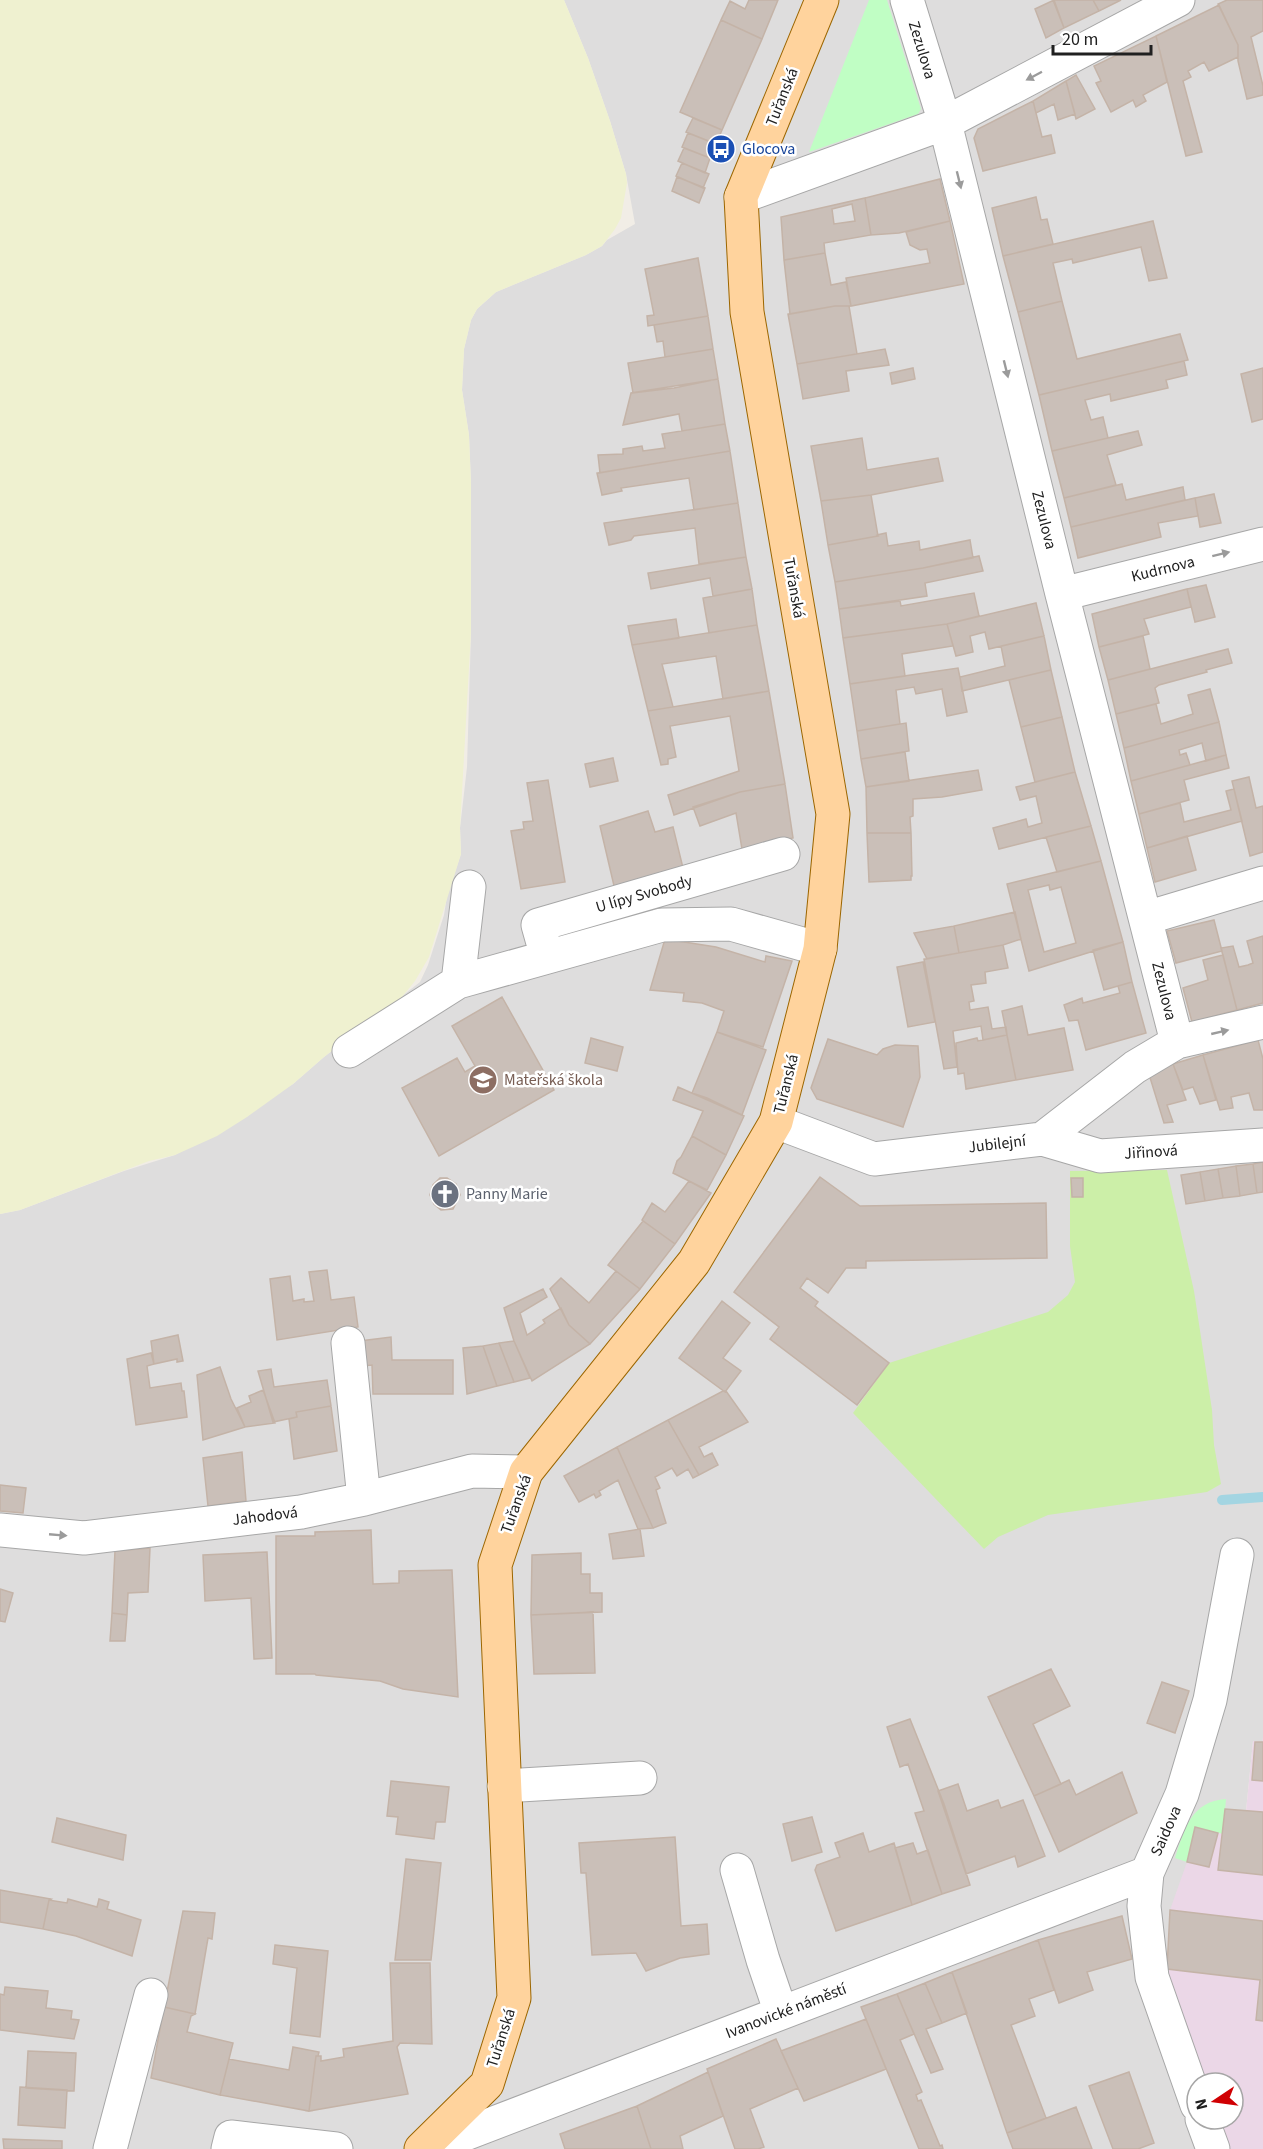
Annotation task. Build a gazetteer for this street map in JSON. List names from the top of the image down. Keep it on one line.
{"streets":{"main road":["Tuřanská"],"street":["Zezulova","Kudrnova","U lípy Svobody","Jubilejní","Jiřinová","Jahodová","Saidova","Ivanovické náměstí"]},"crossings":[["Zezulova","Kudrnova"],["Zezulova","Jubilejní"],["Tuřanská","Jubilejní"],["Tuřanská","Jahodová"],["Jubilejní","Jiřinová"],["Saidova","Ivanovické náměstí"]],"one_way":["Zezulova","Kudrnova","Jahodová"],"places":{"bus stop":["Glocova"],"school or university":["Mateřská škola"],"church":["Panny Marie"]},"scale_bar":"20 m","north":"left"}
